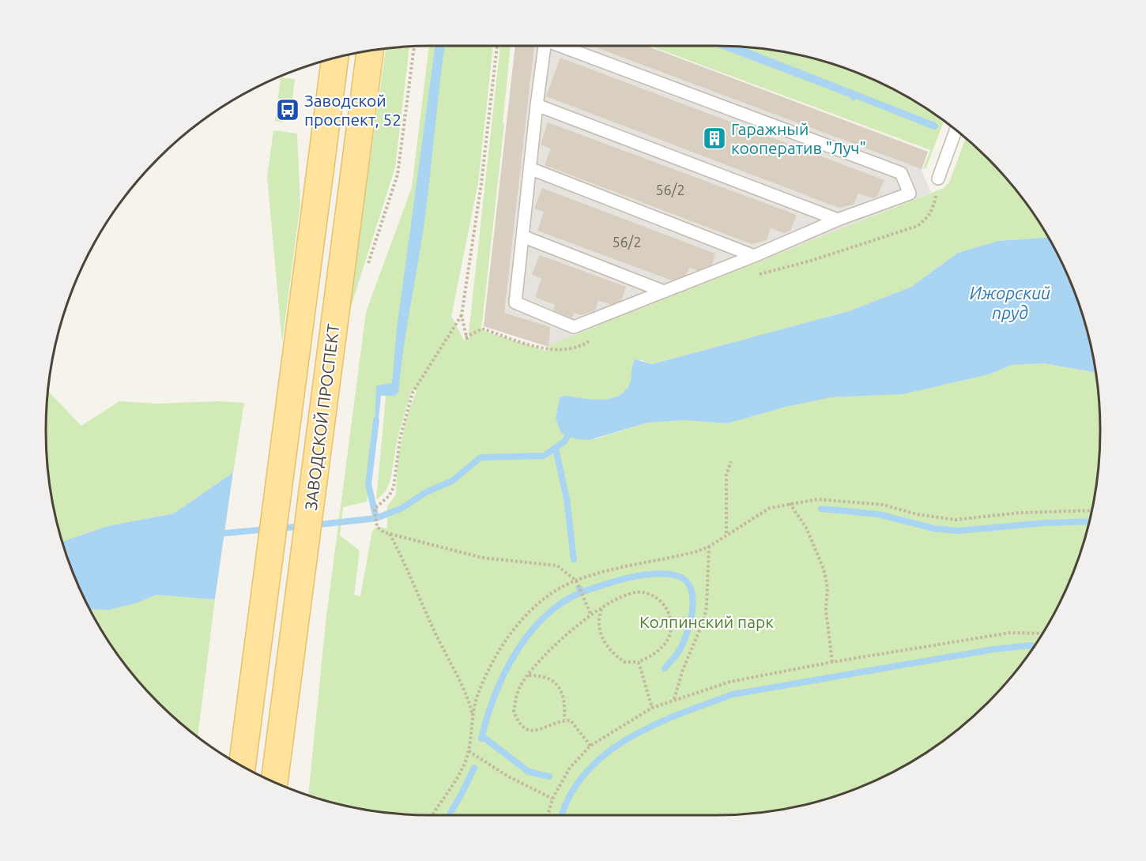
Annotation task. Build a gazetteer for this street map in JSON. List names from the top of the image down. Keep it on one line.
{"streets":{"main road":["ЗАВОДСКОЙ ПРОСПЕКТ"]},"water":["Ижорский пруд"],"parks":["Колпинский парк"],"places":{"bus stop":["Заводской проспект, 52"],"building":["Гаражный кооператив \"Луч\""]},"house_numbers":["56/2","56/2"]}
